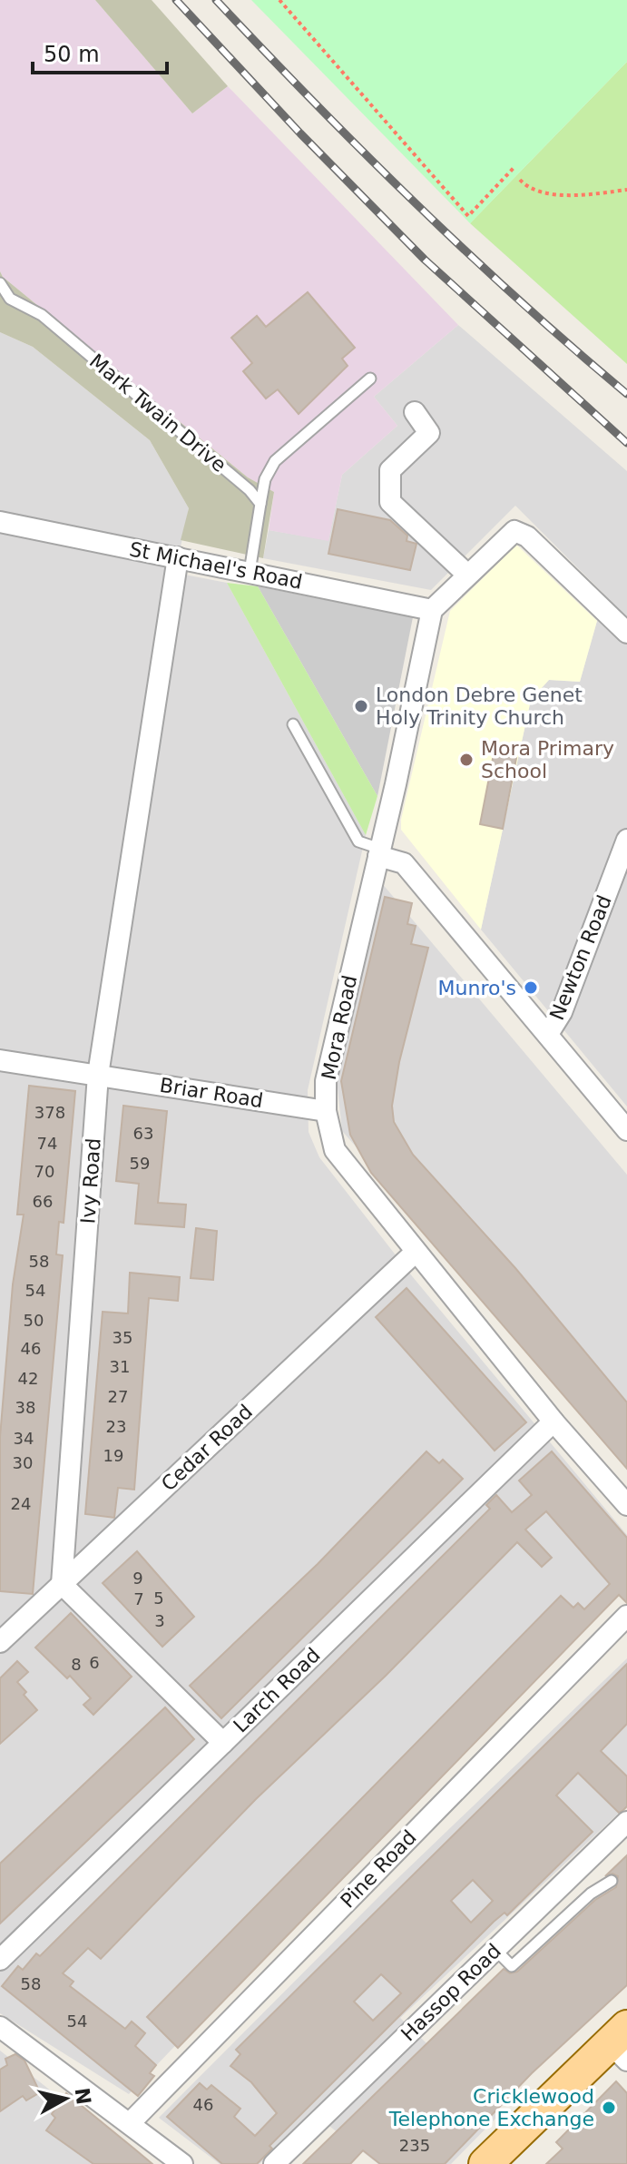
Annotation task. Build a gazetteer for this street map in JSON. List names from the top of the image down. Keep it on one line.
{"streets":{"street":["St Michael's Road","Newton Road","Mora Road","Briar Road","Ivy Road","Cedar Road","Larch Road","Pine Road","Hassop Road"],"lane":["Mark Twain Drive"]},"crossings":[["St Michael's Road","Mora Road"],["St Michael's Road","Ivy Road"],["Mora Road","Briar Road"],["Mora Road","Cedar Road"],["Mora Road","Larch Road"],["Briar Road","Ivy Road"],["Ivy Road","Cedar Road"]],"places":["London Debre Genet Holy Trinity Church","Mora Primary School","Munro's","Cricklewood Telephone Exchange"],"house_numbers":["378","63","74","59","70","66","58","54","50","35","46","31","42","27","38","23","34","19","30","24","9","5","7","3","6","8","58","54","46","235"],"scale_bar":"50 m","north":"right"}
